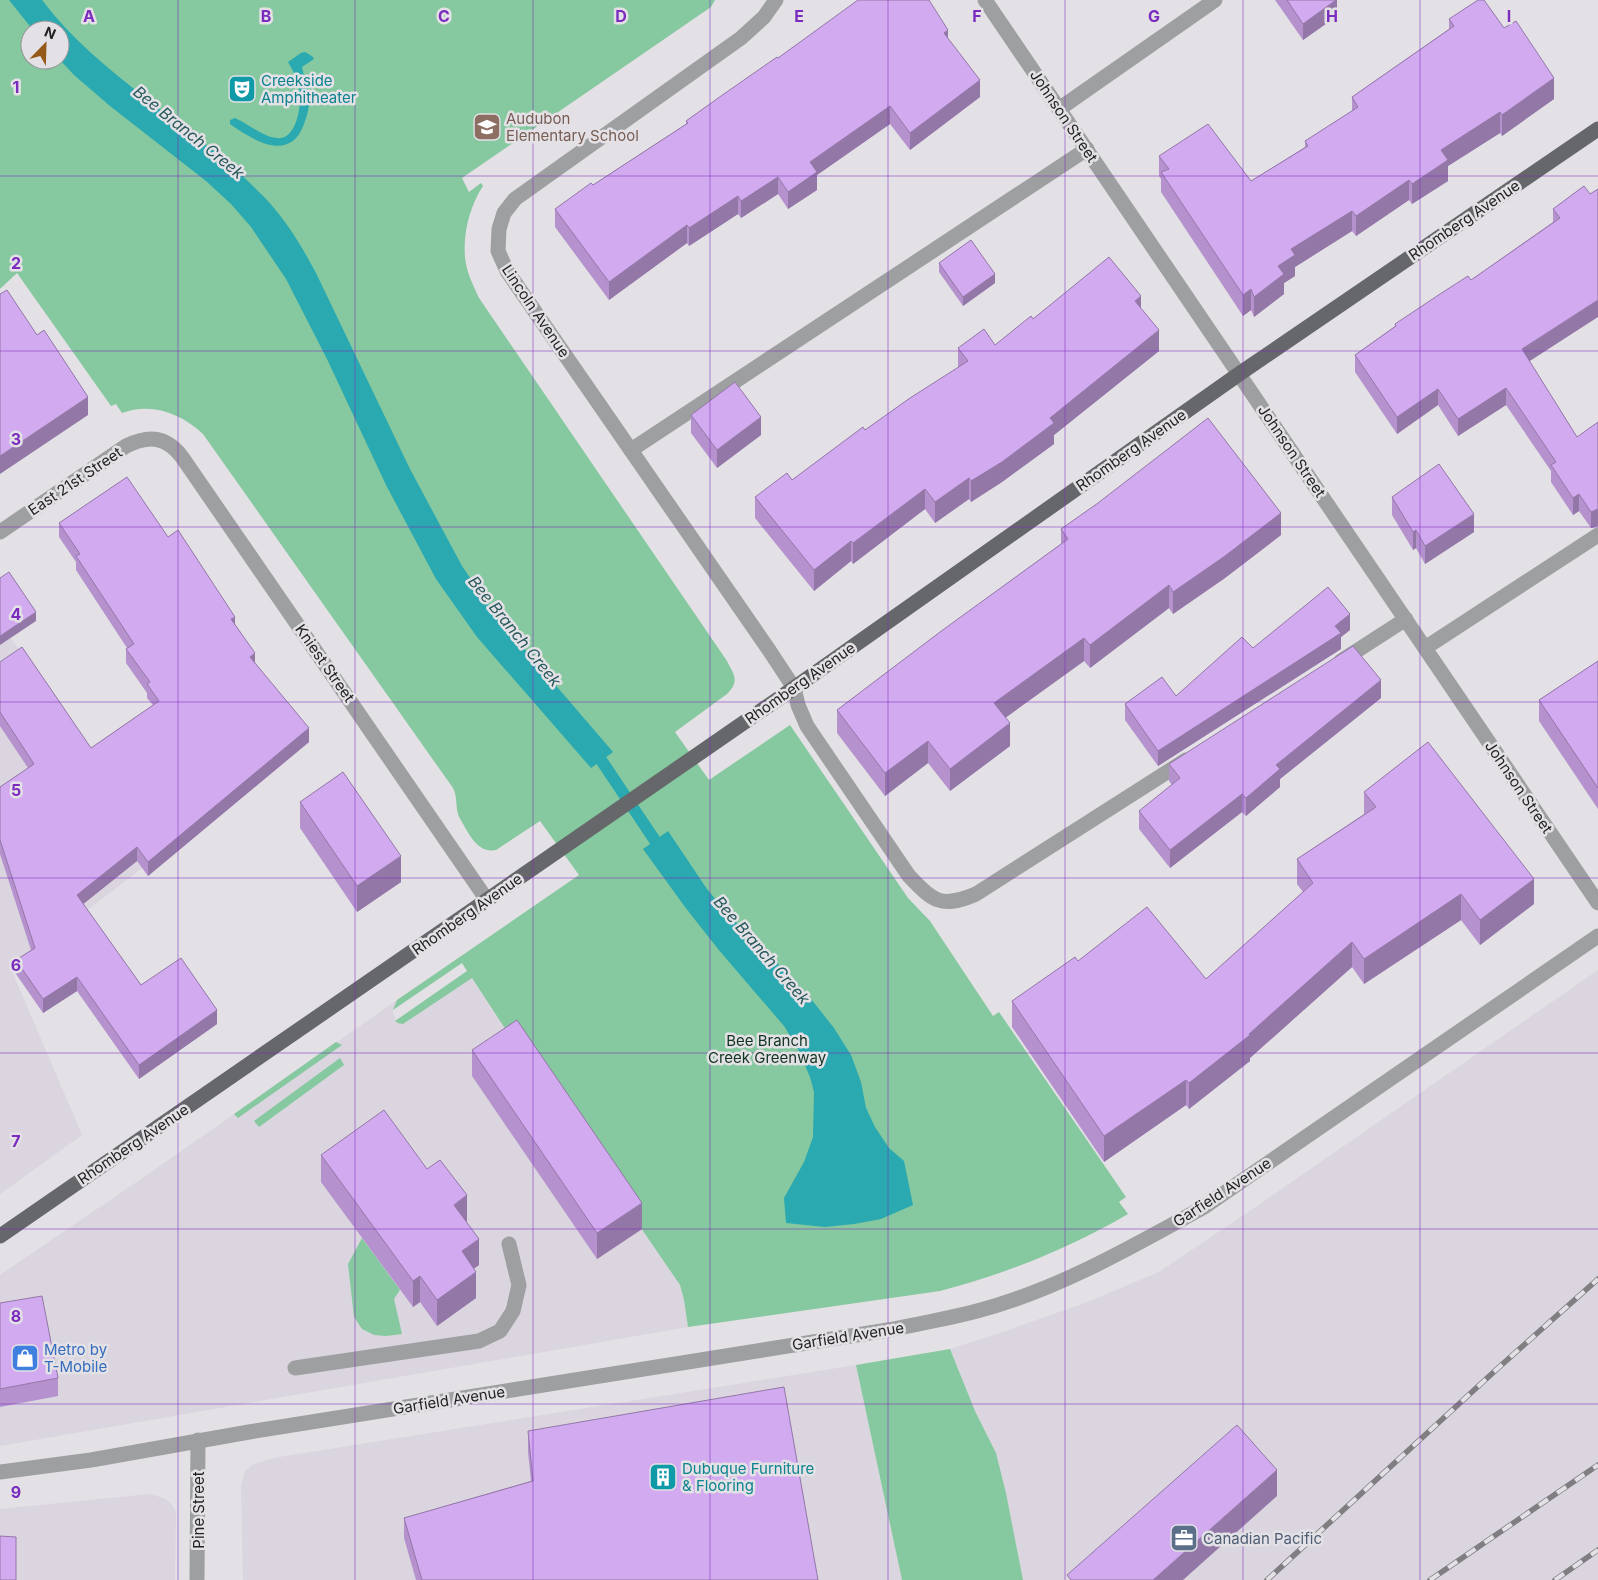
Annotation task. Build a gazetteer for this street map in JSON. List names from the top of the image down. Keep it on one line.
{"streets":{"main road":["Rhomberg Avenue"],"street":["Johnson Street","Lincoln Avenue","East 21st Street","Kniest Street","Garfield Avenue","Pine Street"]},"crossings":[["Johnson Street","Rhomberg Avenue"],["Rhomberg Avenue","Lincoln Avenue"],["Rhomberg Avenue","Kniest Street"],["East 21st Street","Kniest Street"],["Garfield Avenue","Pine Street"]],"water":["Bee Branch Creek"],"parks":["Bee Branch Creek Greenway"],"places":{"theatre":["Creekside Amphitheater"],"school or university":["Audubon Elementary School"],"shop":["Metro by T-Mobile"],"building":["Dubuque Furniture & Flooring"],"office":["Canadian Pacific"]},"north":"top right","grid":{"columns":["A","B","C","D","E","F","G","H","I"],"rows":["1","2","3","4","5","6","7","8","9"]}}
